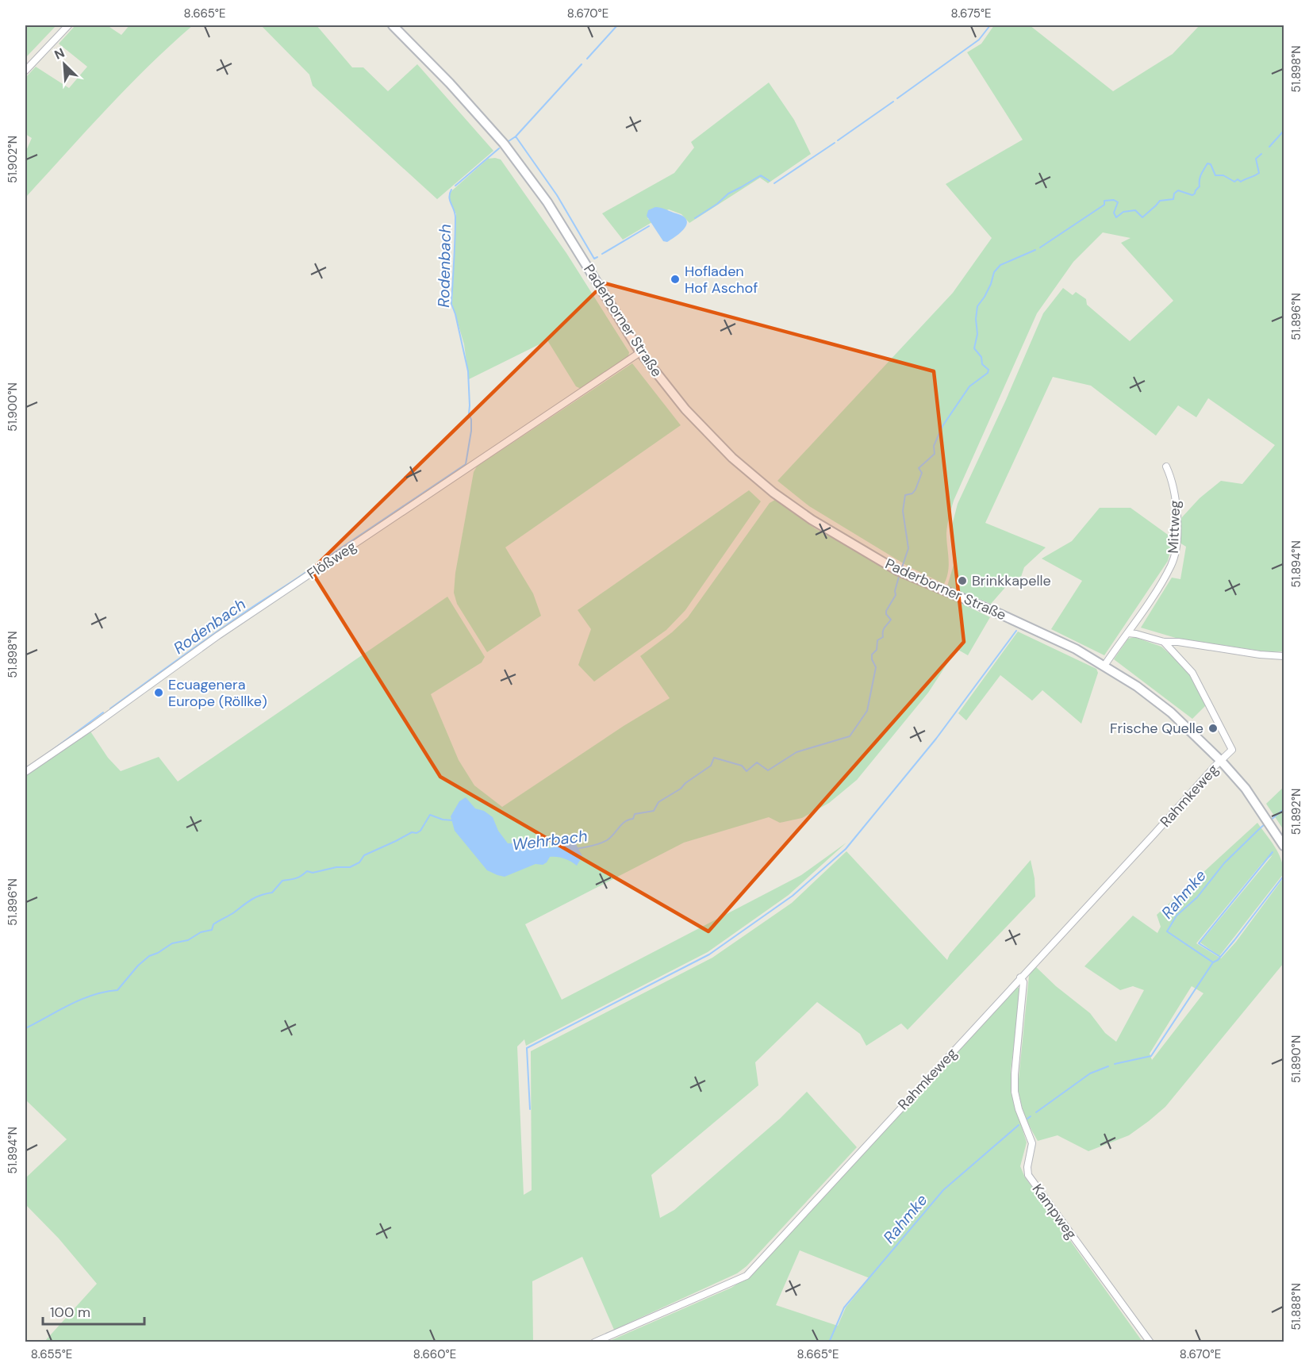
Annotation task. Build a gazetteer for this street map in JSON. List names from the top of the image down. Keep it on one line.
{"streets":{"main road":["Paderborner Straße"],"street":["Mittweg","Flößweg","Rahmkeweg","Kampweg"]},"crossings":[["Paderborner Straße","Mittweg"],["Paderborner Straße","Flößweg"],["Paderborner Straße","Rahmkeweg"],["Rahmkeweg","Kampweg"]],"water":["Rodenbach","Wehrbach","Rahmke"],"places":["Hofladen Hof Aschof","Brinkkapelle","Ecuagenera Europe (Röllke)","Frische Quelle"],"scale_bar":"100 m","north":"top left","coordinates":["8.665°E","8.670°E","8.675°E","51.898°N","51.902°N","51.896°N","51.900°N","51.894°N","51.892°N","51.890°N","51.888°N","8.655°E","8.660°E"]}
